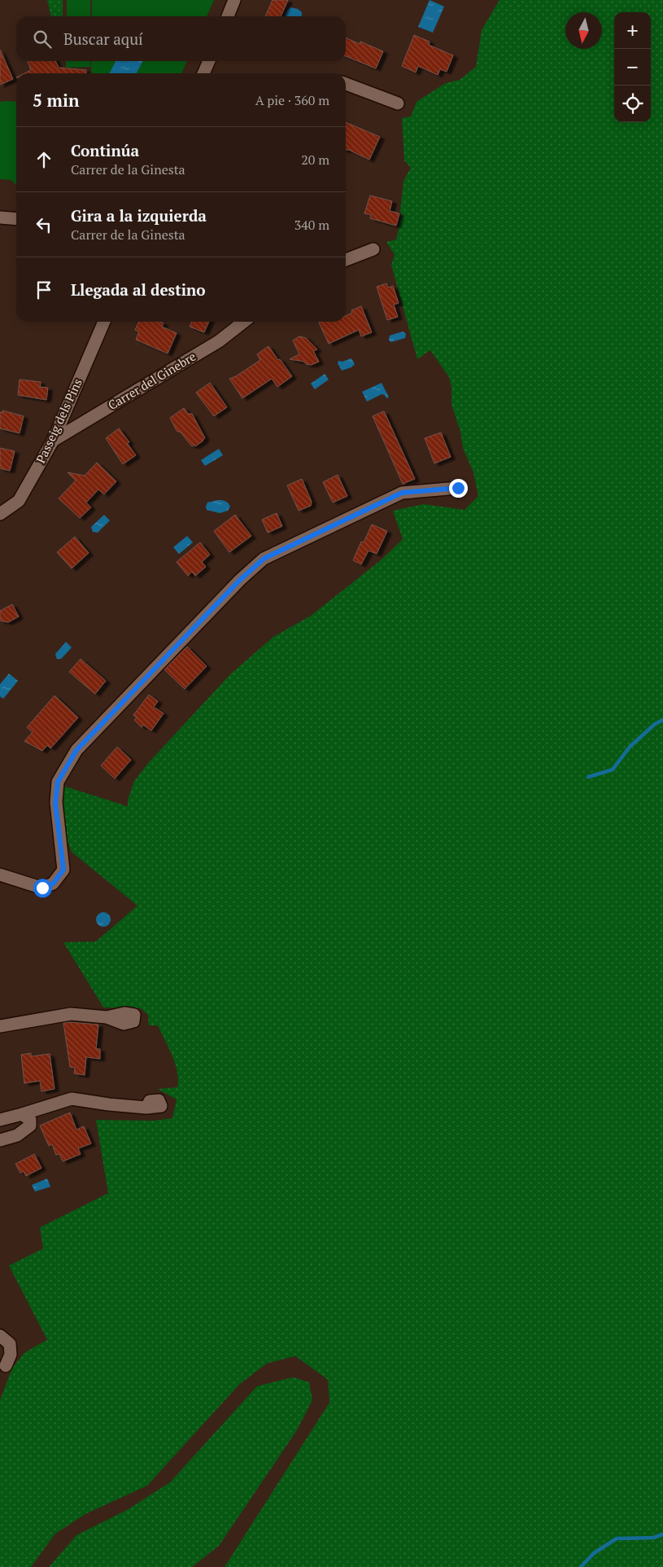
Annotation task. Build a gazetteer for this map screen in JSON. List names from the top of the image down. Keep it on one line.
{"streets":{"street":["Carrer del Ginebre","Passeig dels Pins"]},"crossings":[["Carrer del Ginebre","Passeig dels Pins"]],"north":"bottom","page":{"map_buttons":["+","−"],"search":"Buscar aquí","heading":["5 min","A pie · 360 m"],"list":[["Continúa","Carrer de la Ginesta","20 m"],["Gira a la izquierda","Carrer de la Ginesta","340 m"],"Llegada al destino"]}}
